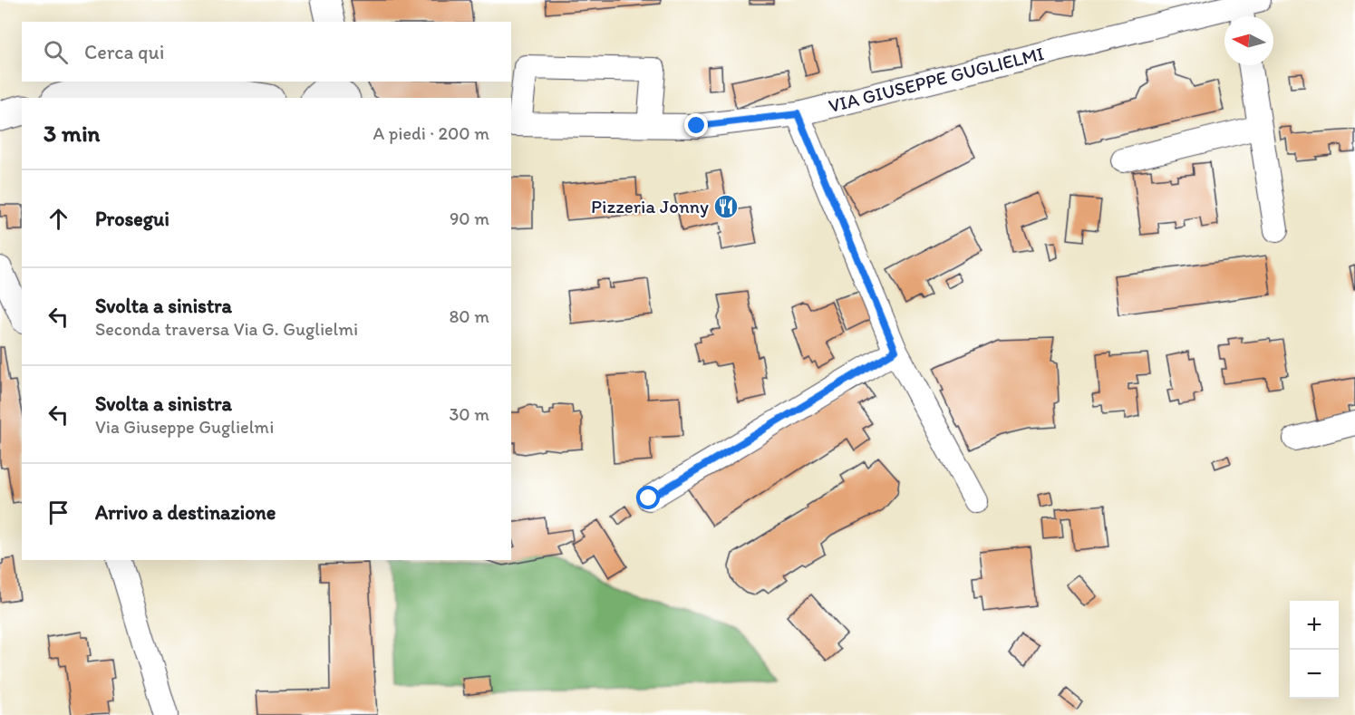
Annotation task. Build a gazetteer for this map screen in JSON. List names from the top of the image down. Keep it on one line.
{"streets":{"street":["VIA GIUSEPPE GUGLIELMI"]},"places":{"restaurant":["Pizzeria Jonny"]},"north":"left","page":{"search":"Cerca qui","heading":["3 min","A piedi · 200 m"],"list":[["Prosegui","90 m"],["Svolta a sinistra","Seconda traversa Via G. Guglielmi","80 m"],["Svolta a sinistra","Via Giuseppe Guglielmi","30 m"],"Arrivo a destinazione"],"map_buttons":["+","−"]}}
